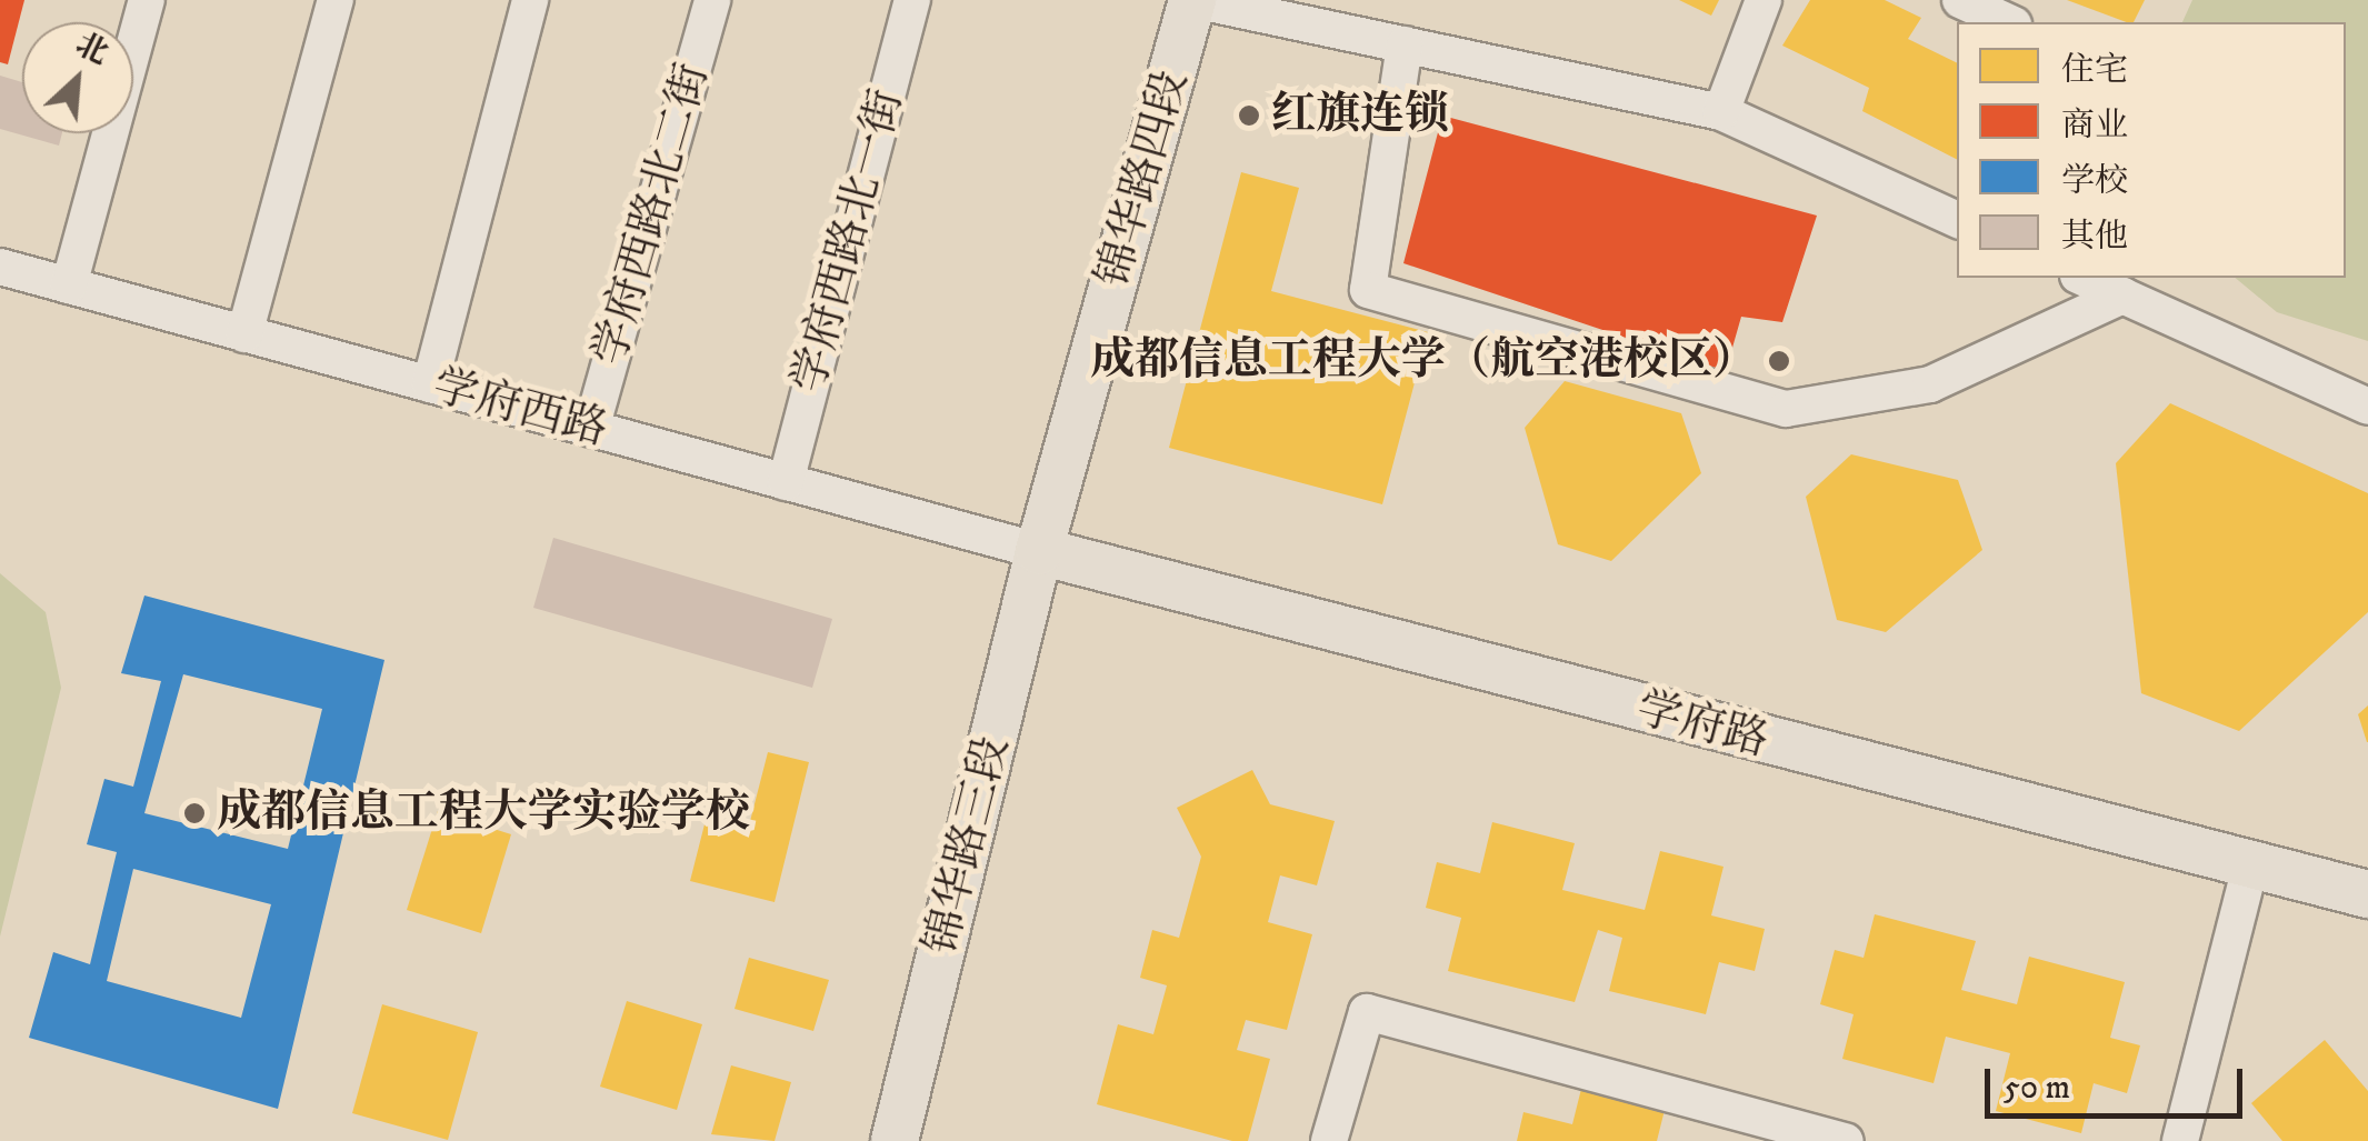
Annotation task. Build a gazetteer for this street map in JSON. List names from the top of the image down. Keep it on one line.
{"streets":{"main road":["锦华路四段","学府路","锦华路三段"],"street":["学府西路北二街","学府西路北一街","学府西路"]},"crossings":[["锦华路四段","学府西路"],["锦华路四段","学府路"],["锦华路四段","锦华路三段"],["学府西路北二街","学府西路"],["学府西路北一街","学府西路"],["学府西路","学府路"],["学府西路","锦华路三段"],["学府路","锦华路三段"]],"places":["红旗连锁","成都信息工程大学（航空港校区）","成都信息工程大学实验学校"],"legend":["住宅","商业","学校","其他"],"scale_bar":"50 m","north":"top right"}
